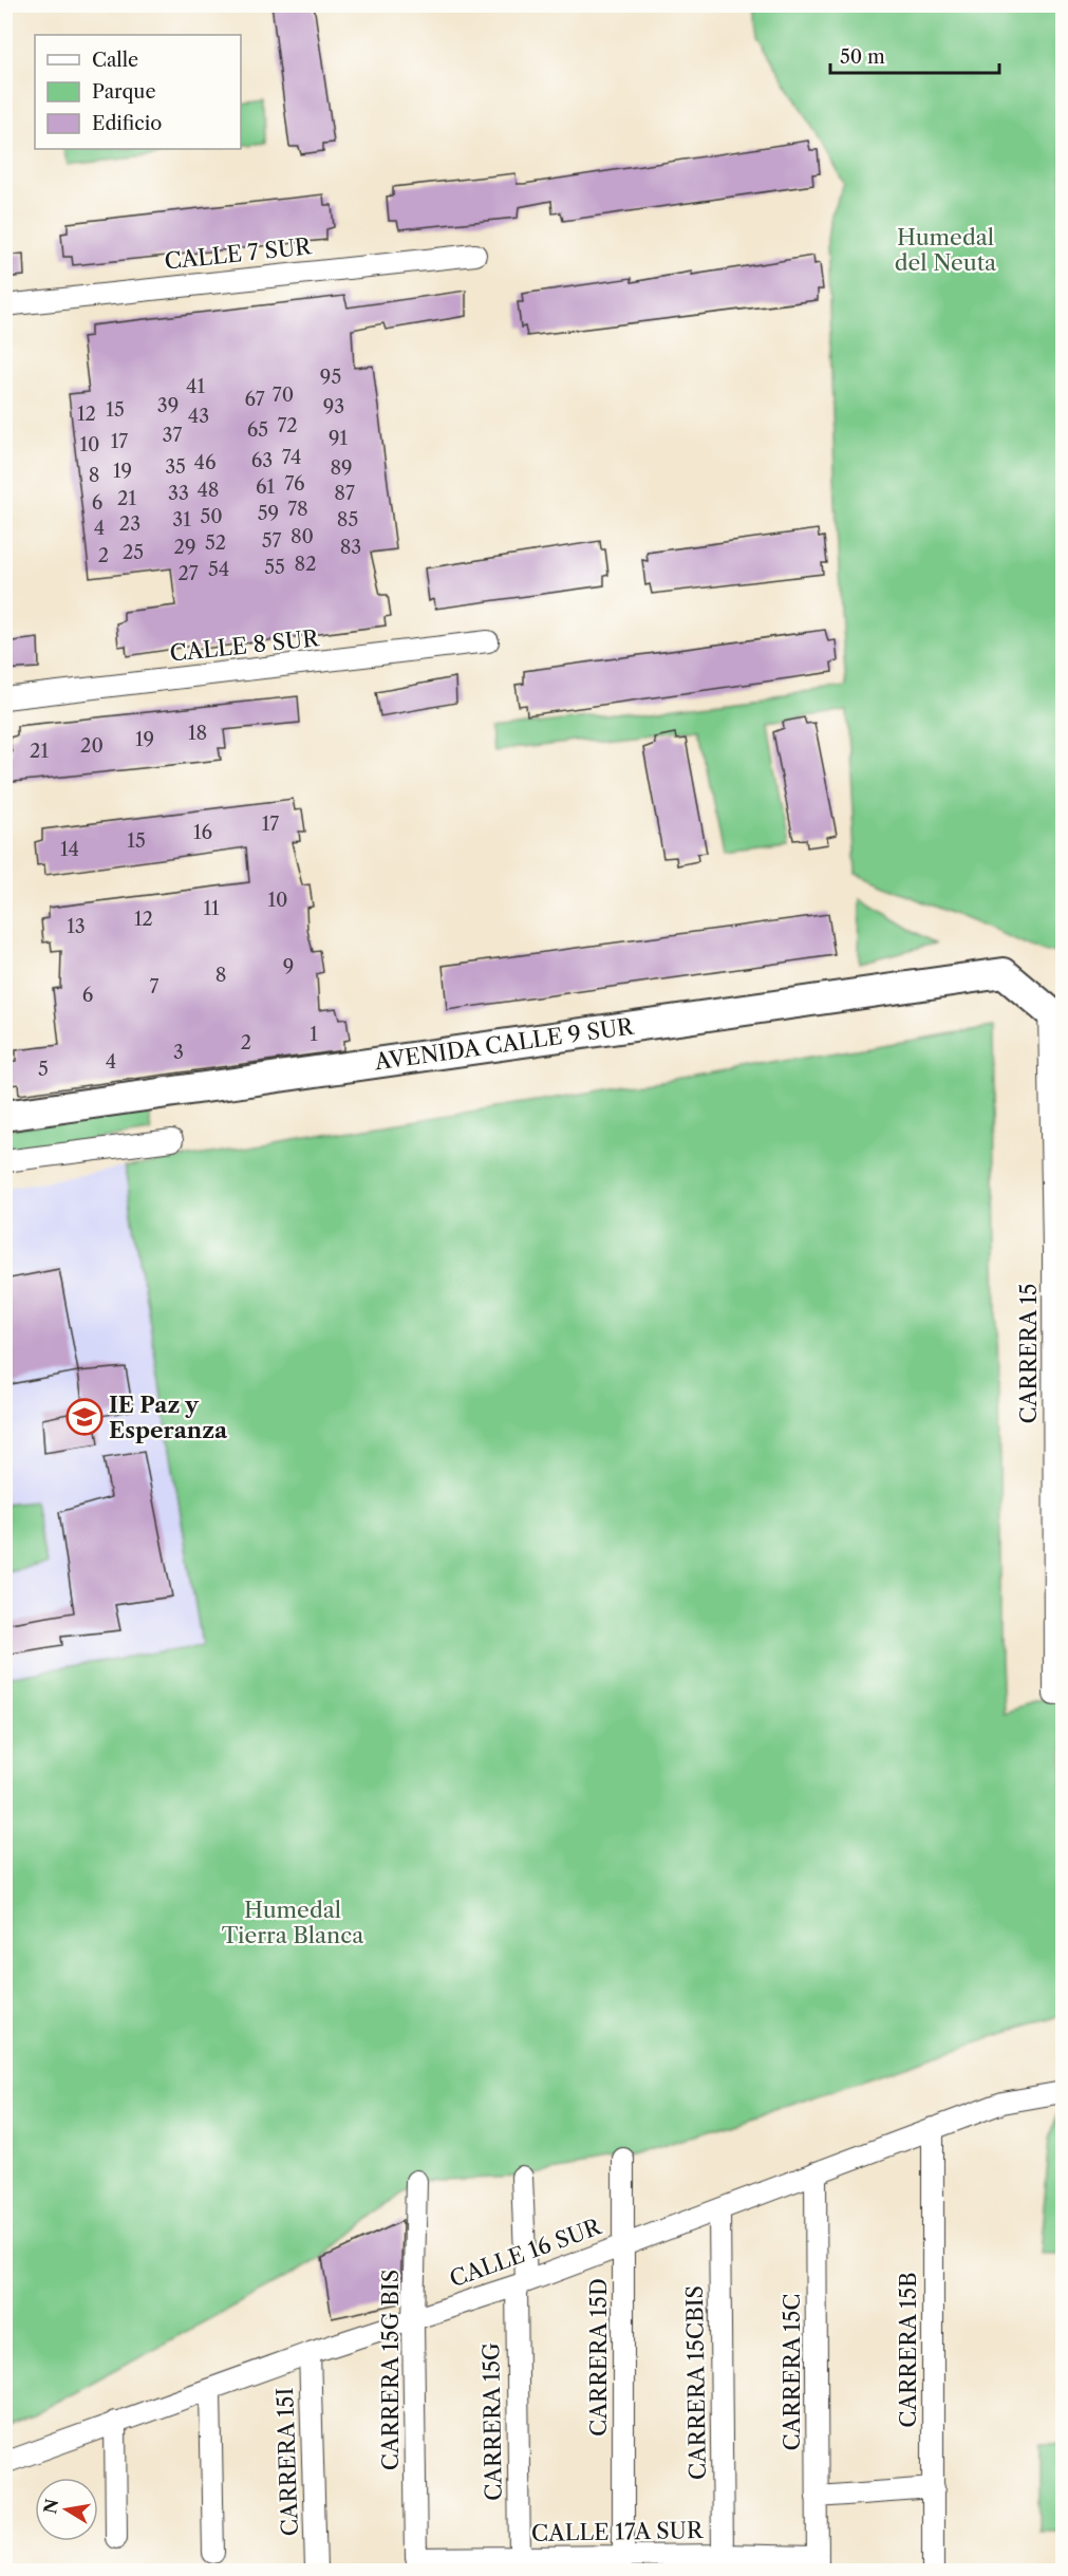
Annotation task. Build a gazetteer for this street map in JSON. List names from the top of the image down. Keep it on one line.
{"streets":{"street":["CALLE 7 SUR","CALLE 8 SUR","AVENIDA CALLE 9 SUR","CARRERA 15","CALLE 16 SUR","CARRERA 15B","CARRERA 15D","CARRERA 15G BIS","CARRERA 15C","CARRERA 15CBIS","CARRERA 15G","CARRERA 15I","CALLE 17A SUR"]},"crossings":[["AVENIDA CALLE 9 SUR","CARRERA 15"],["CALLE 16 SUR","CARRERA 15B"],["CALLE 16 SUR","CARRERA 15D"],["CALLE 16 SUR","CARRERA 15G BIS"],["CALLE 16 SUR","CARRERA 15C"],["CALLE 16 SUR","CARRERA 15CBIS"],["CALLE 16 SUR","CARRERA 15G"],["CALLE 16 SUR","CARRERA 15I"],["CARRERA 15D","CALLE 17A SUR"],["CARRERA 15G BIS","CALLE 17A SUR"],["CARRERA 15C","CALLE 17A SUR"],["CARRERA 15CBIS","CALLE 17A SUR"],["CARRERA 15G","CALLE 17A SUR"]],"parks":["Humedal del Neuta","Humedal Tierra Blanca"],"places":{"school or university":["IE Paz y Esperanza"]},"house_numbers":["95","41","70","67","39","93","15","12","43","72","65","37","91","17","10","74","63","46","35","89","19","8","76","61","48","33","87","21","6","78","59","50","31","85","23","4","80","57","52","29","83","25","2","82","55","54","27","18","19","20","21","17","16","15","14","10","11","12","13","9","8","7","6","1","2","3","4","5"],"legend":["Calle","Parque","Edificio"],"scale_bar":"50 m","north":"left"}
